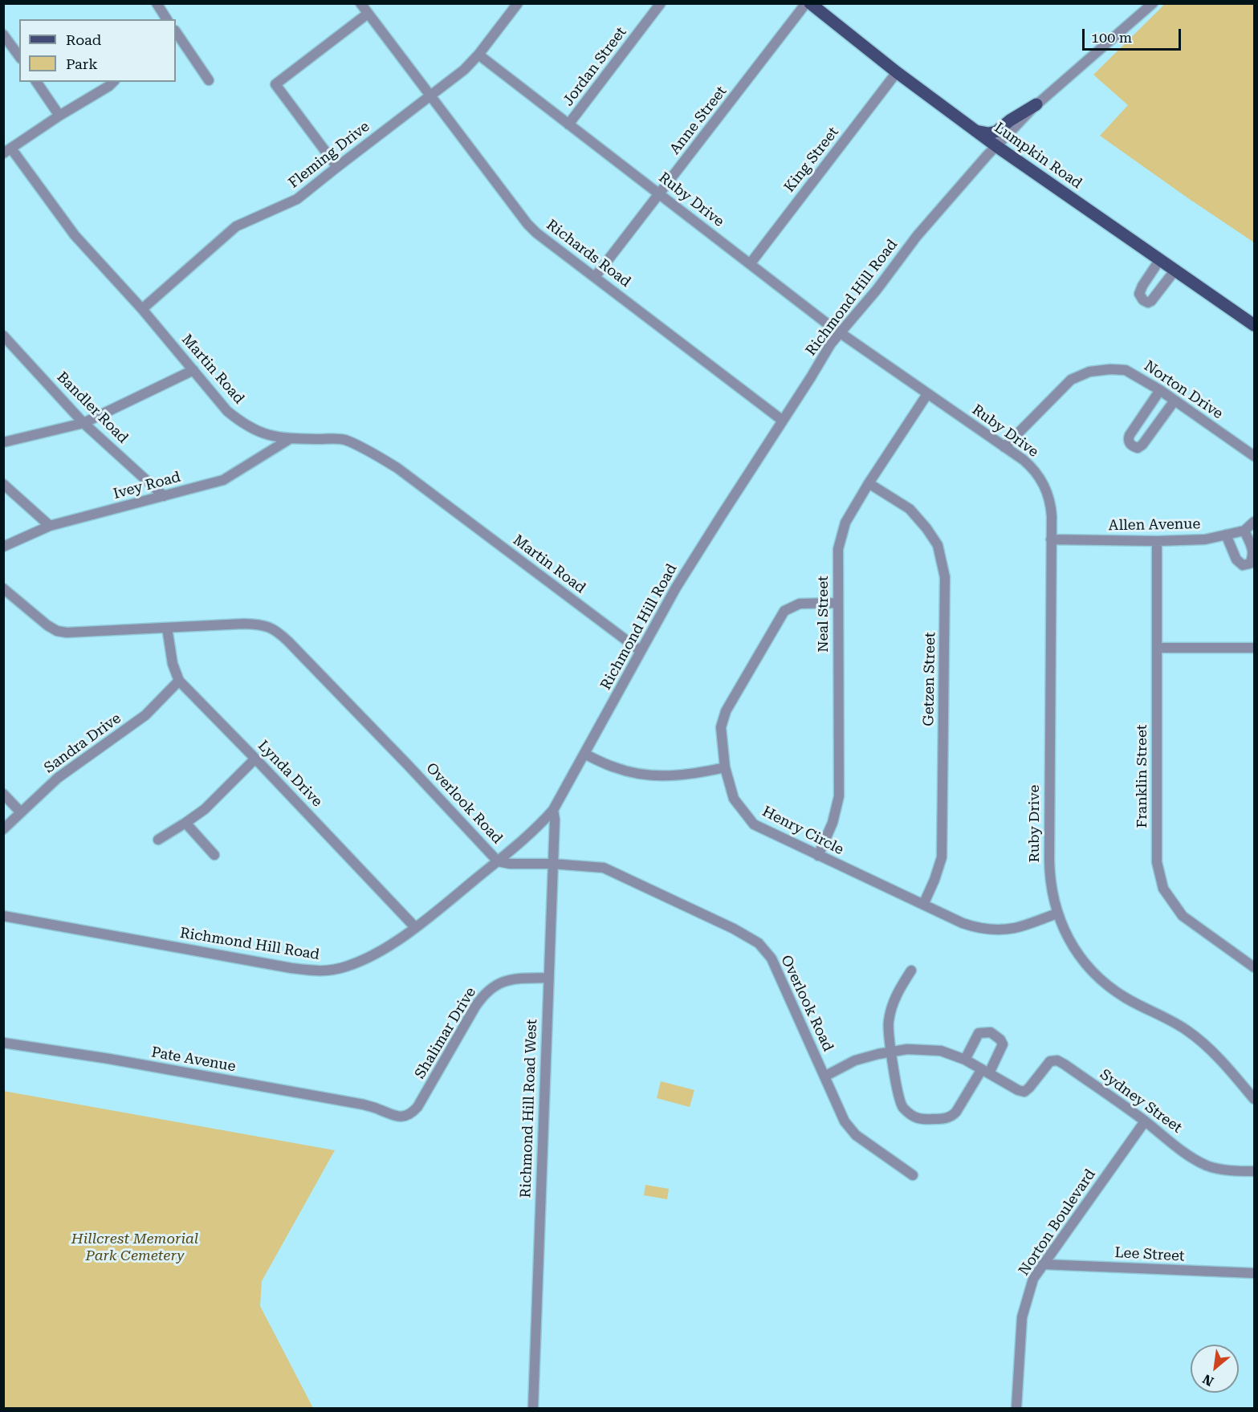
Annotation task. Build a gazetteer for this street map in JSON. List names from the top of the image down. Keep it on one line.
{"streets":{"main road":["Lumpkin Road"],"street":["Jordan Street","Anne Street","Fleming Drive","King Street","Ruby Drive","Richards Road","Richmond Hill Road","Martin Road","Norton Drive","Bandler Road","Ivey Road","Allen Avenue","Neal Street","Getzen Street","Sandra Drive","Lynda Drive","Franklin Street","Overlook Road","Henry Circle","Shalimar Drive","Pate Avenue","Sydney Street","Richmond Hill Road West","Norton Boulevard","Lee Street"]},"crossings":[["Jordan Street","Ruby Drive"],["Anne Street","Lumpkin Road"],["Anne Street","Ruby Drive"],["Anne Street","Richards Road"],["Fleming Drive","Ruby Drive"],["Fleming Drive","Richards Road"],["Fleming Drive","Martin Road"],["Lumpkin Road","King Street"],["Lumpkin Road","Richmond Hill Road"],["King Street","Ruby Drive"],["Ruby Drive","Richmond Hill Road"],["Ruby Drive","Norton Drive"],["Ruby Drive","Allen Avenue"],["Ruby Drive","Neal Street"],["Ruby Drive","Henry Circle"],["Richards Road","Richmond Hill Road"],["Richmond Hill Road","Martin Road"],["Richmond Hill Road","Lynda Drive"],["Richmond Hill Road","Overlook Road"],["Richmond Hill Road","Richmond Hill Road West"],["Martin Road","Ivey Road"],["Bandler Road","Ivey Road"],["Allen Avenue","Franklin Street"],["Neal Street","Getzen Street"],["Neal Street","Henry Circle"],["Getzen Street","Henry Circle"],["Sandra Drive","Lynda Drive"],["Lynda Drive","Overlook Road"],["Overlook Road","Richmond Hill Road West"],["Shalimar Drive","Pate Avenue"],["Shalimar Drive","Richmond Hill Road West"],["Sydney Street","Norton Boulevard"],["Norton Boulevard","Lee Street"]],"parks":["Hillcrest Memorial Park Cemetery"],"legend":["Road","Park"],"scale_bar":"100 m","north":"bottom left"}
